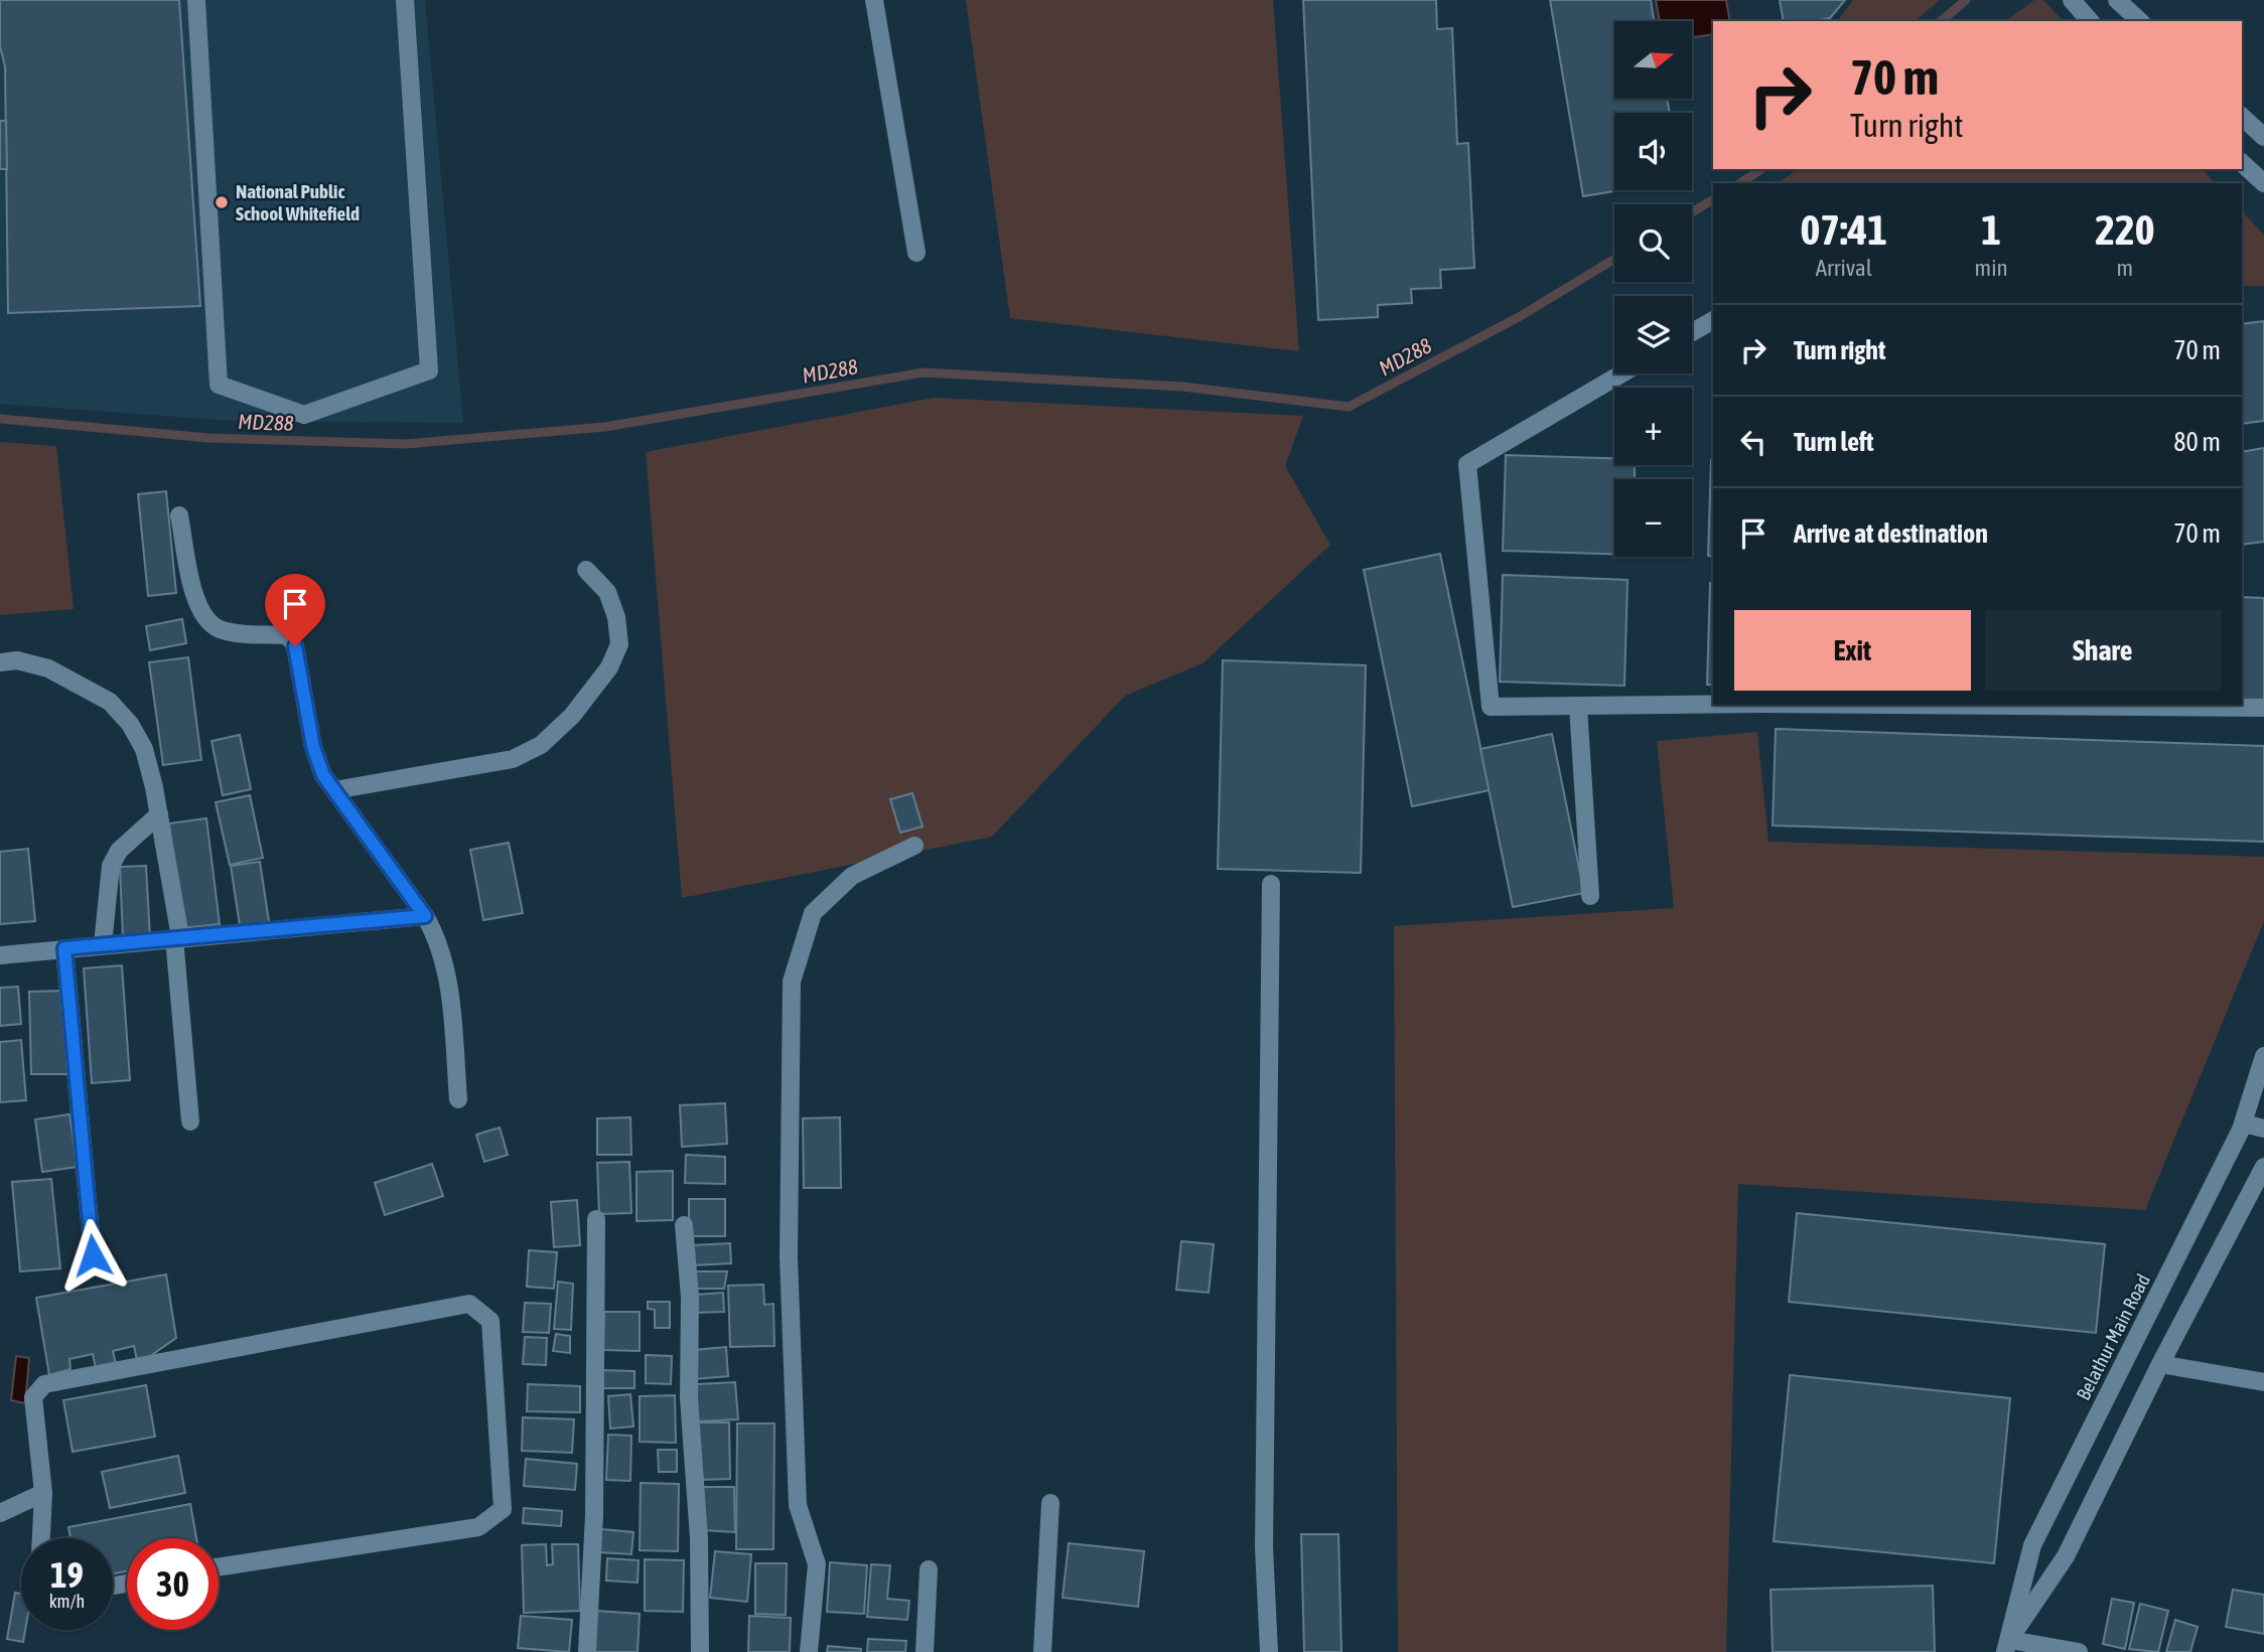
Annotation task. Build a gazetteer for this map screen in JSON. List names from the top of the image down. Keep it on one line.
{"streets":{"street":["Belathur Main Road"]},"water":["MD288"],"places":["National Public School Whitefield"],"north":"right","page":{"map_buttons":["+","−"],"turn":["70 m","Turn right"],"eta":["07:41","Arrival","1","min","220","m"],"list":[{"name":"Turn right","value":"70 m"},{"name":"Turn left","value":"80 m"},{"name":"Arrive at destination","value":"70 m"}],"buttons":["Exit","Share"],"speed":"19 km/h","limit":"30"}}
